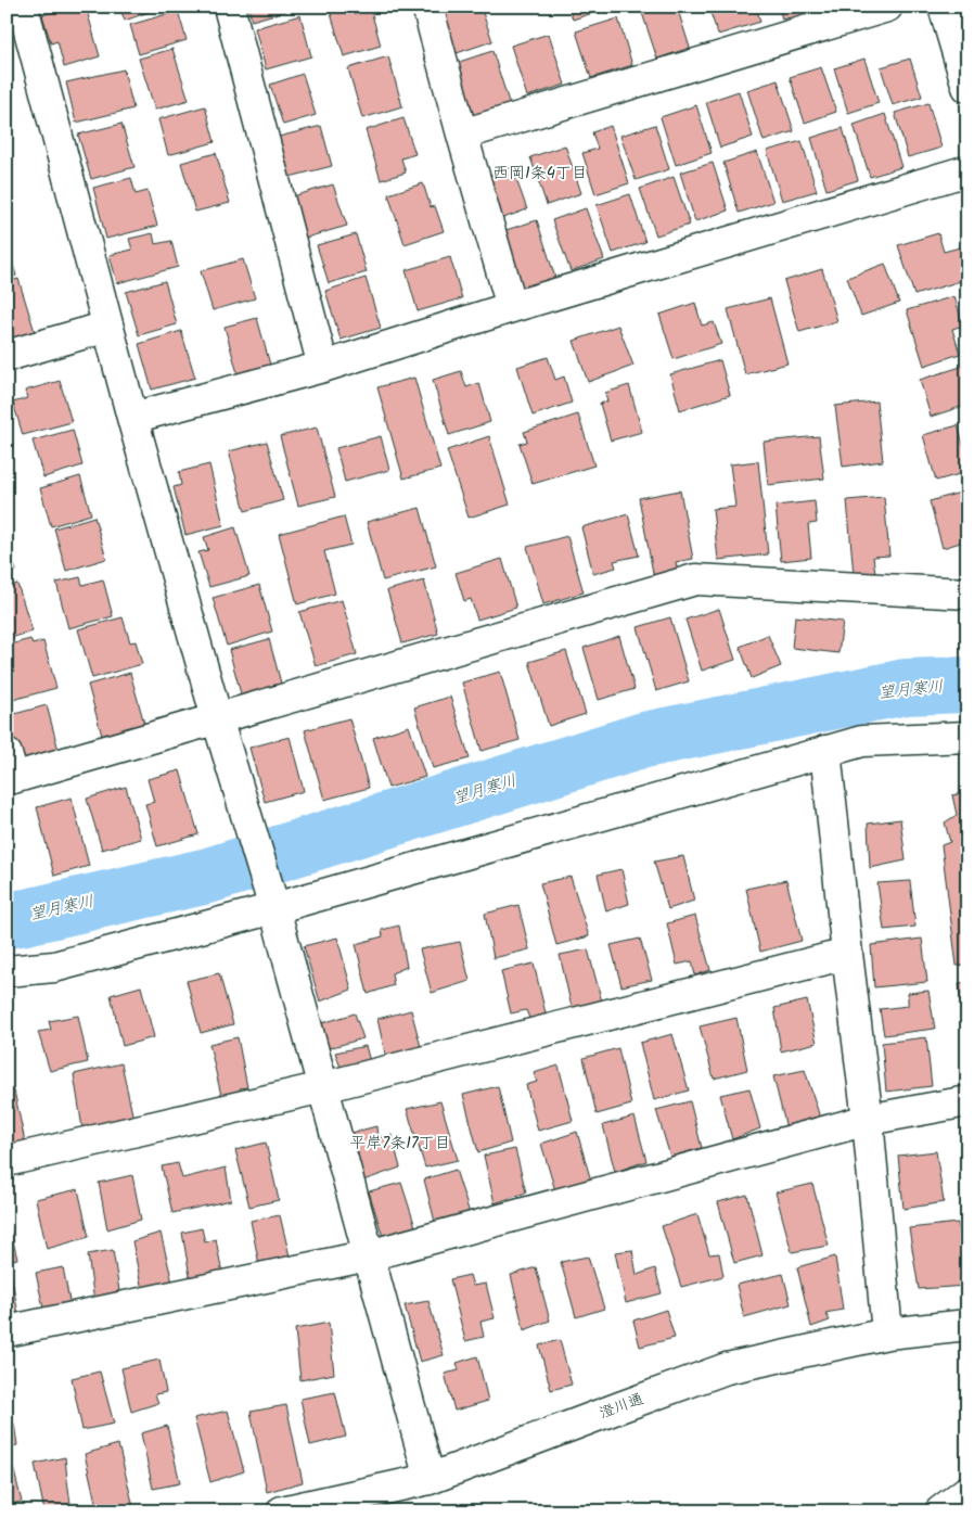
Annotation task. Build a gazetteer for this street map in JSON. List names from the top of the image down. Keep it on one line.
{"streets":{"street":["澄川通"]},"districts":["西岡1条4丁目","平岸7条17丁目"],"water":["望月寒川"]}
